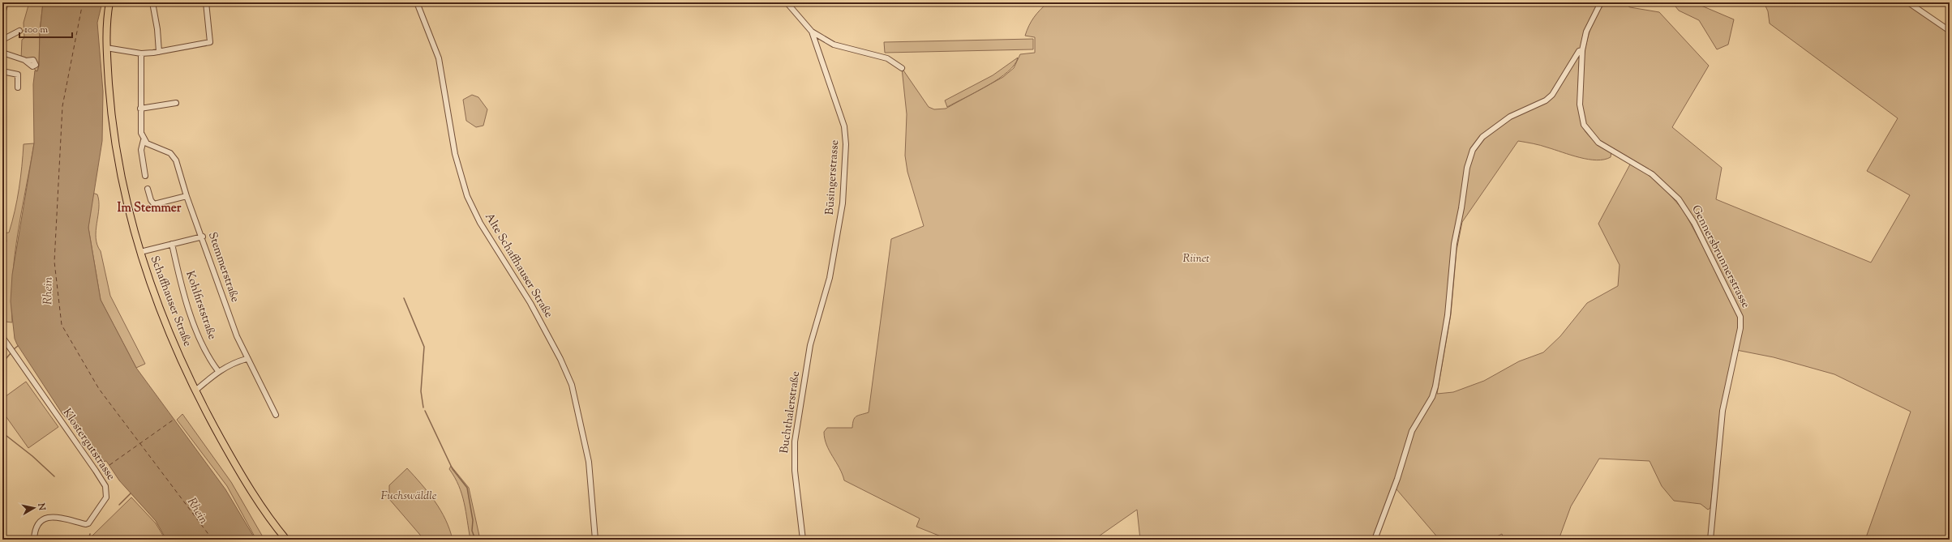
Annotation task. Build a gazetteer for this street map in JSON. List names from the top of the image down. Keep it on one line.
{"streets":{"main road":["Schaffhauser Straße"],"street":["Büsingerstrasse","Gennersbrunnerstrasse","Alte Schaffhauser Straße","Stemmerstraße","Kohlfirststraße","Buchthalerstraße","Klostergutstrasse"]},"crossings":[["Büsingerstrasse","Buchthalerstraße"]],"districts":["Im Stemmer"],"water":["Rhein"],"parks":["Riinet","Fuchswäldle"],"scale_bar":"100 m","north":"right"}
